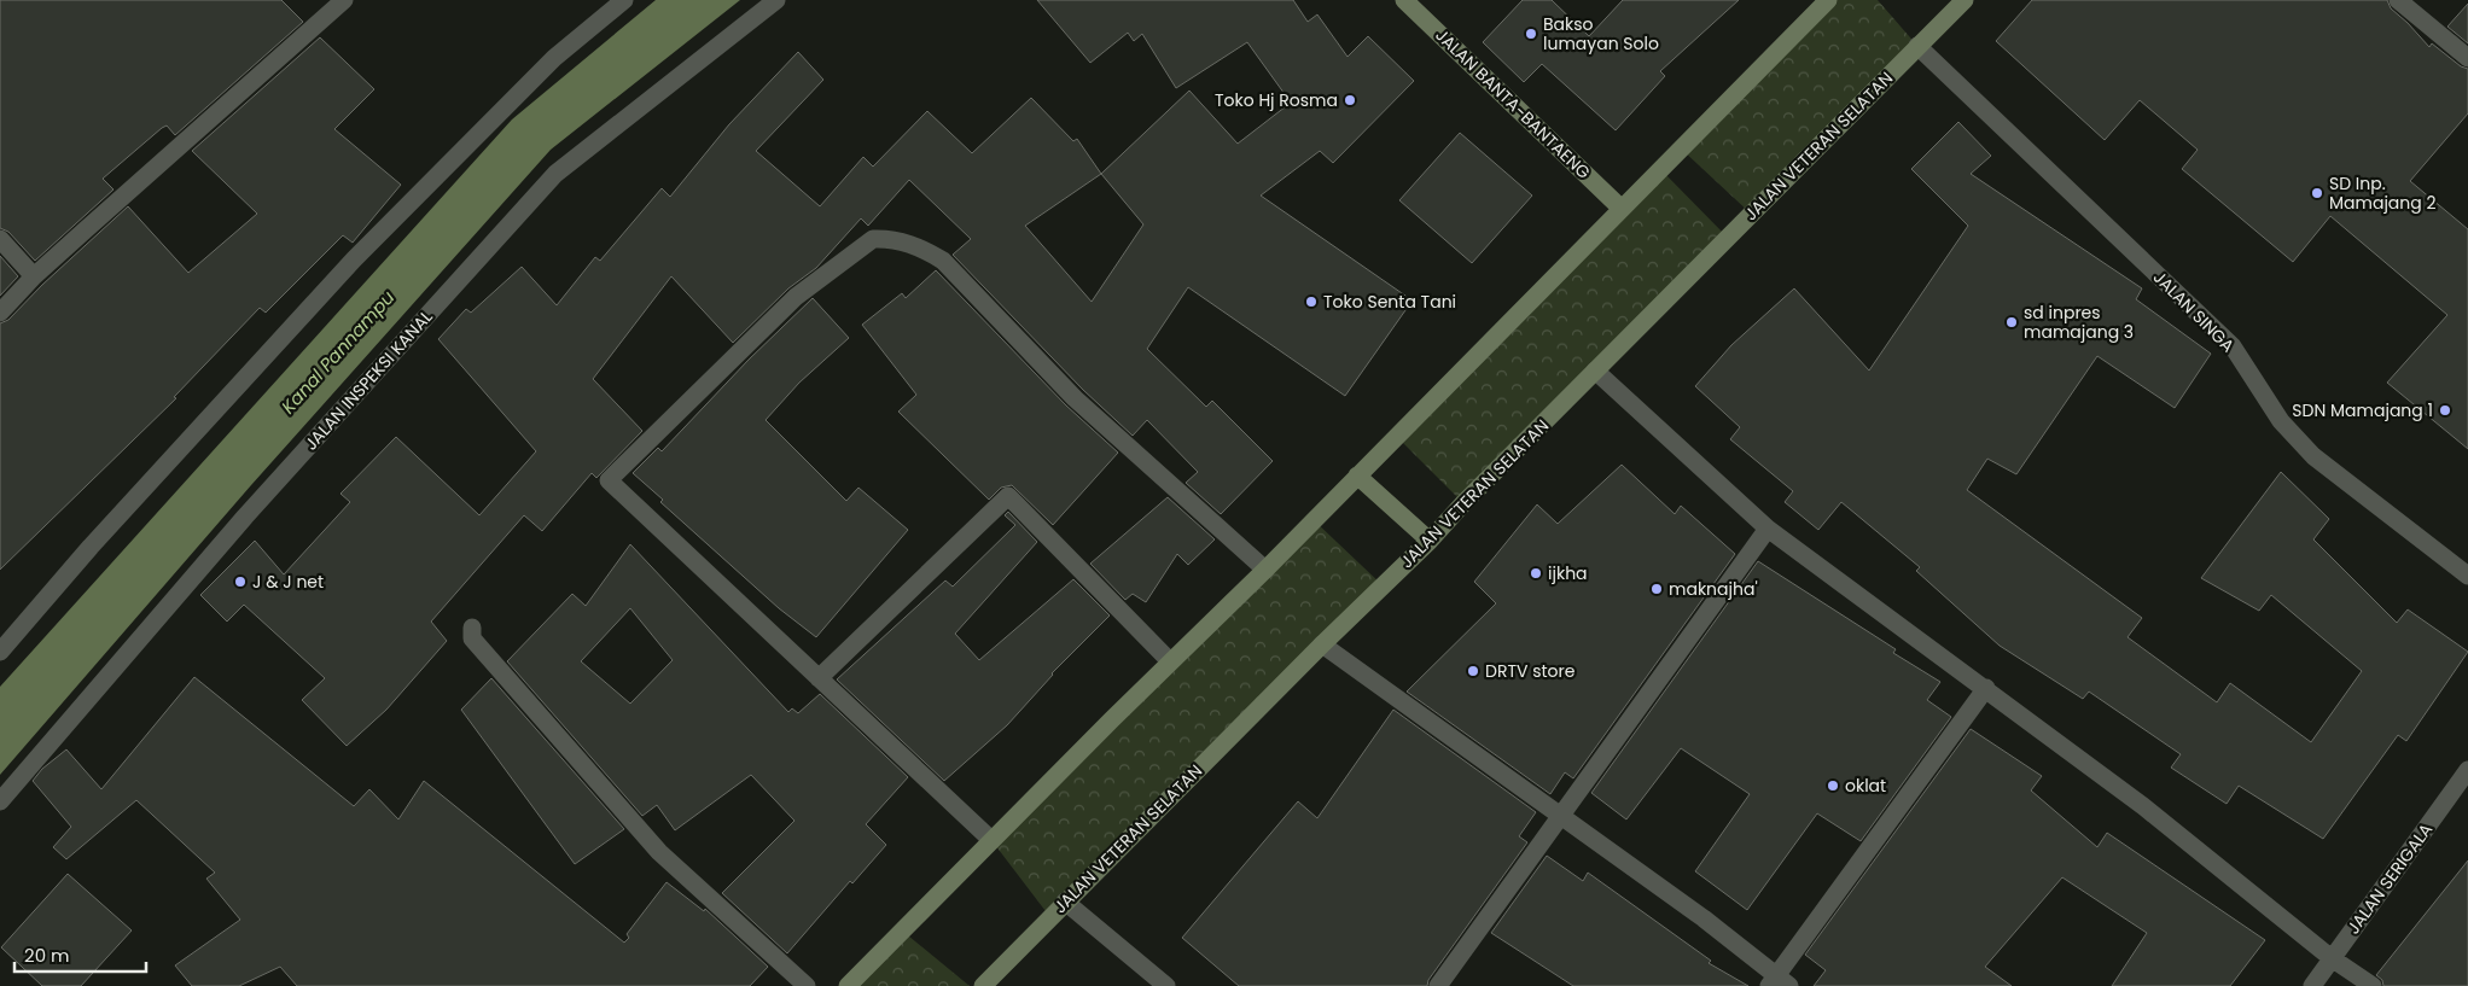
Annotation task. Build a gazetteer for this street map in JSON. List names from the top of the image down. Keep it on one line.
{"streets":{"main road":["JALAN BANTA-BANTAENG","JALAN VETERAN SELATAN"],"street":["JALAN SINGA","JALAN INSPEKSI KANAL","JALAN SERIGALA"]},"crossings":[["JALAN VETERAN SELATAN","JALAN SINGA"]],"water":["Kanal Pannampu"],"places":["Bakso lumayan Solo","Toko Hj Rosma","SD Inp. Mamajang 2","Toko Senta Tani","sd inpres mamajang 3","SDN Mamajang 1","ijkha","J & J net","maknajha'","DRTV store","oklat"],"scale_bar":"20 m"}
